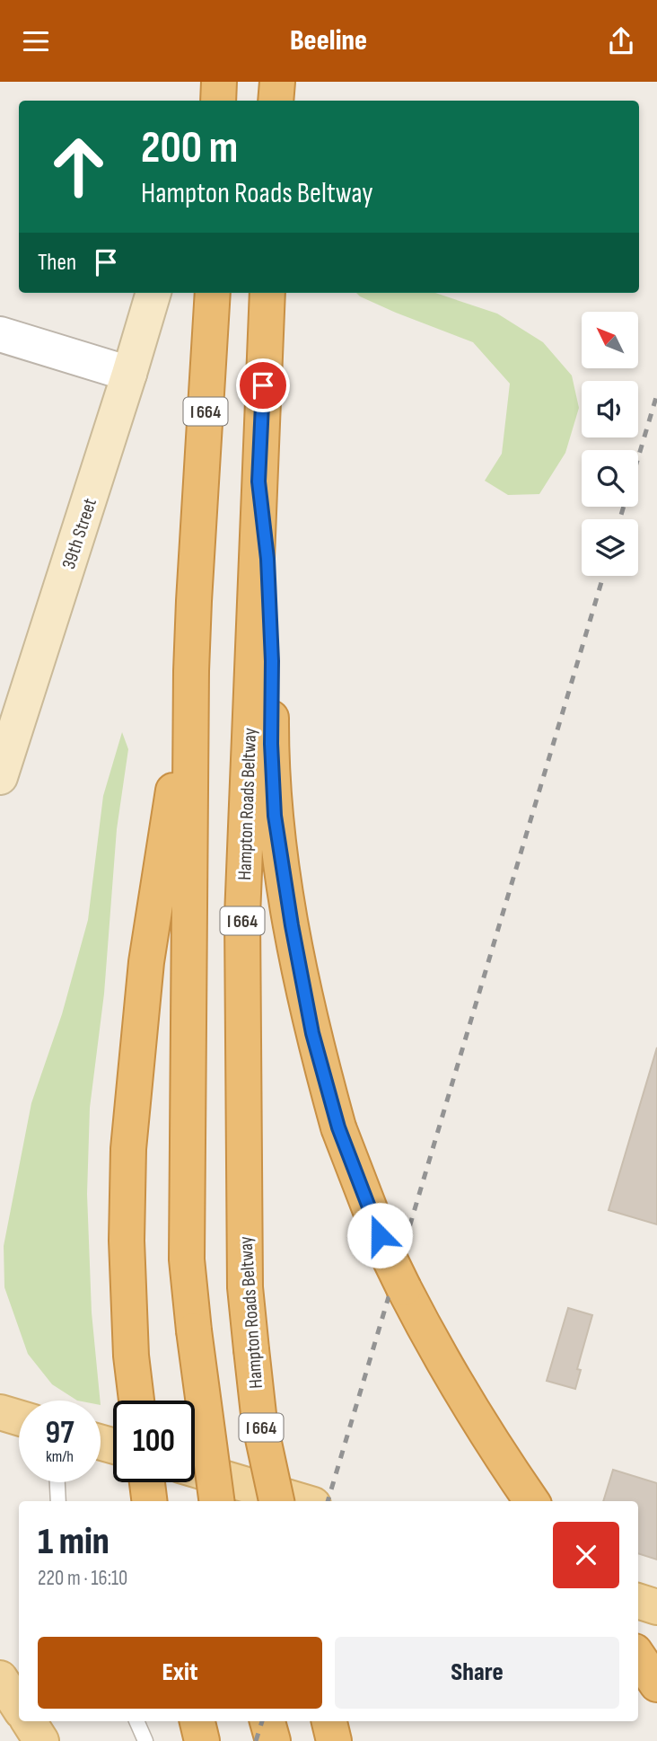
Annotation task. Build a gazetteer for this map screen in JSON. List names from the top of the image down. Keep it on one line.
{"streets":{"highway":["I 664","Hampton Roads Beltway"],"main road":["39th Street"]},"north":"top left","page":{"header":"Beeline","turn":["200 m","Hampton Roads Beltway"],"then":"Then","speed":"97 km/h","limit":"100","heading":["1 min","220 m · 16:10"],"buttons":["Exit","Share"]}}
